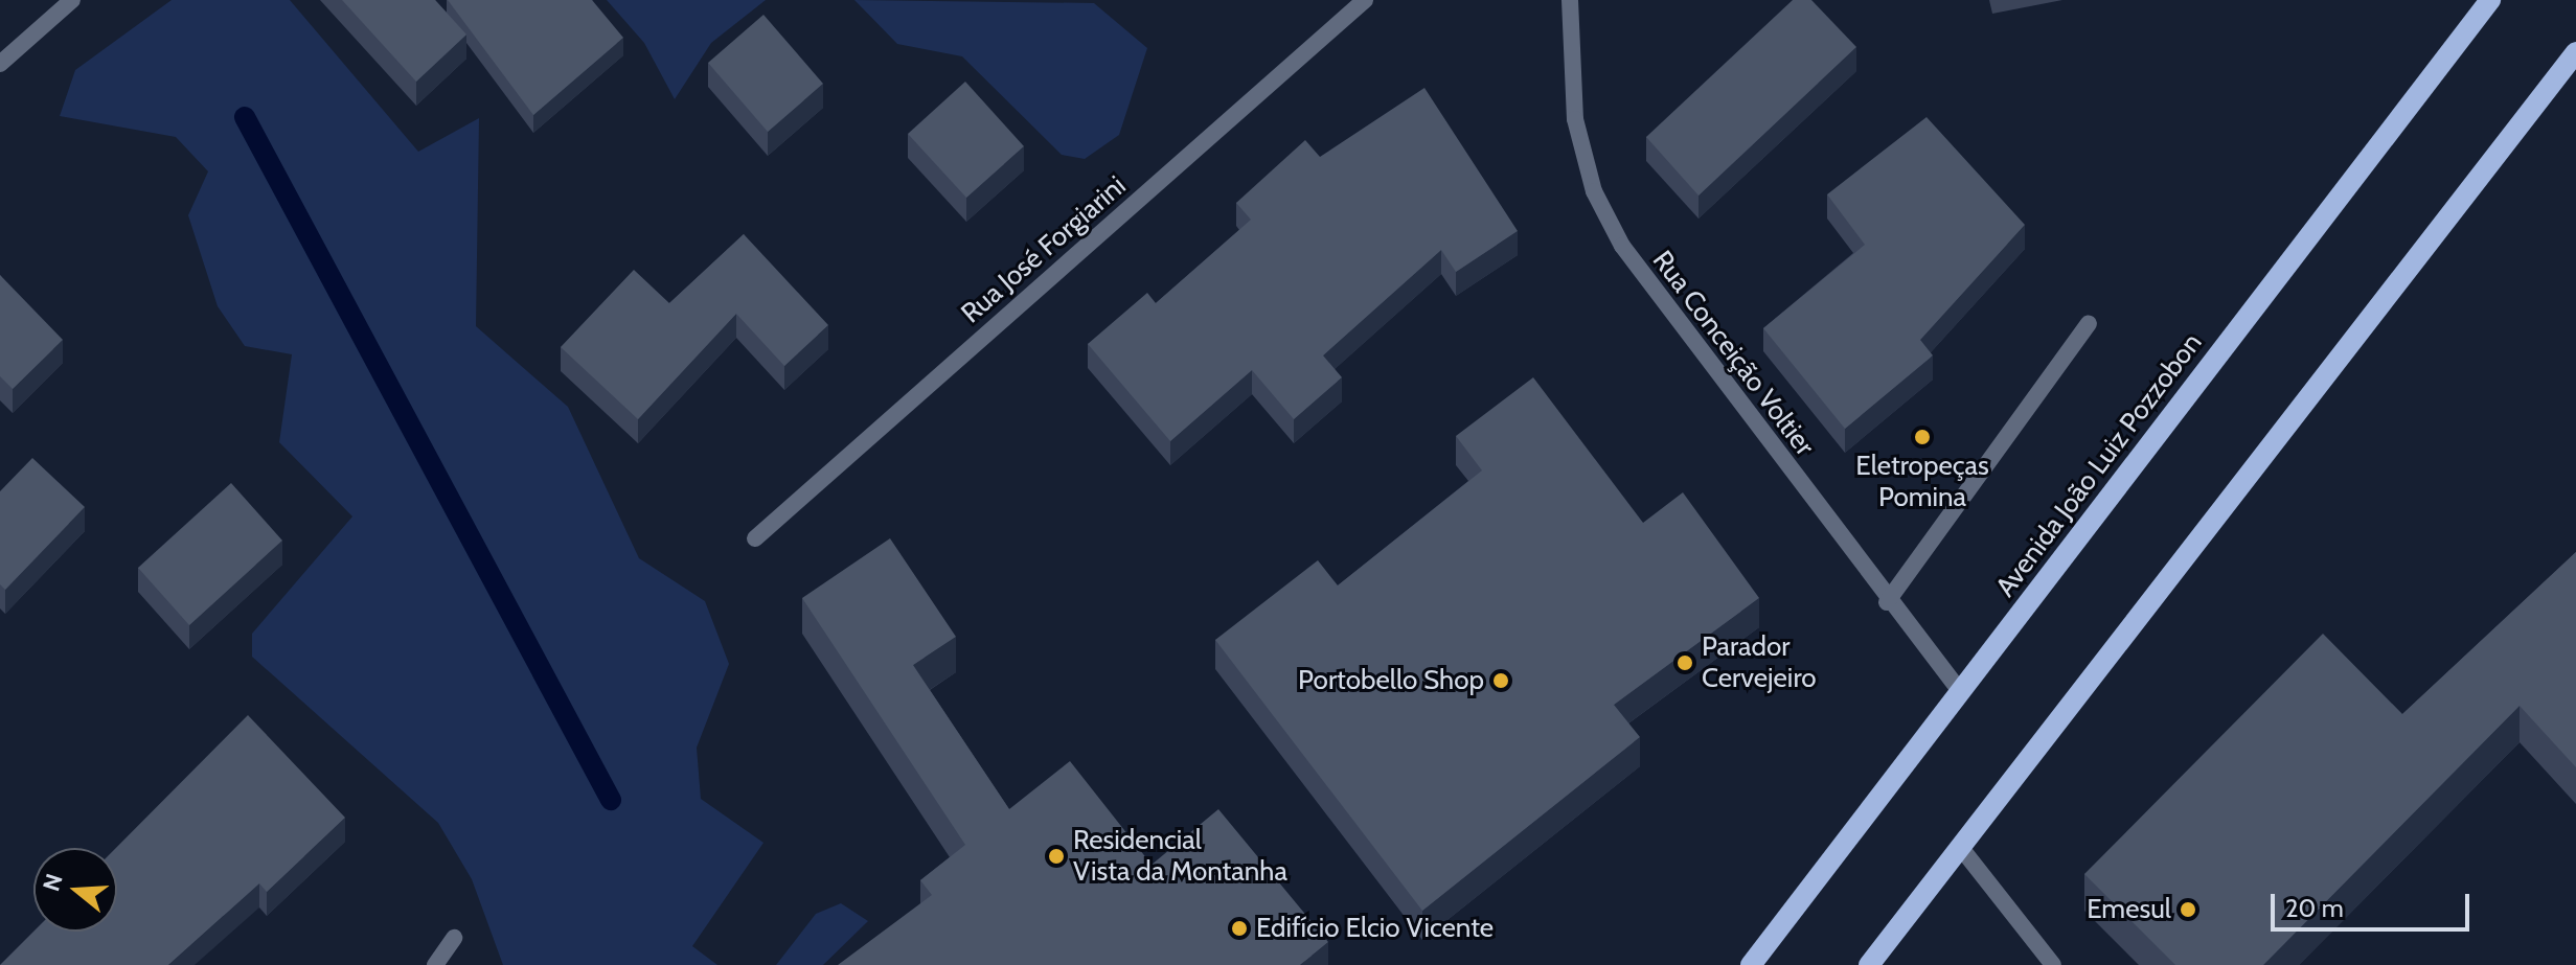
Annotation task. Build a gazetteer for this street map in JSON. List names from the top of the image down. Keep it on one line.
{"streets":{"main road":["Avenida João Luiz Pozzobon"],"street":["Rua José Forgiarini","Rua Conceição Voltier"]},"crossings":[["Rua Conceição Voltier","Avenida João Luiz Pozzobon"]],"places":["Eletropeças Pomina","Parador Cervejeiro","Portobello Shop","Residencial Vista da Montanha","Emesul","Edifício Elcio Vicente"],"scale_bar":"20 m","north":"left"}
